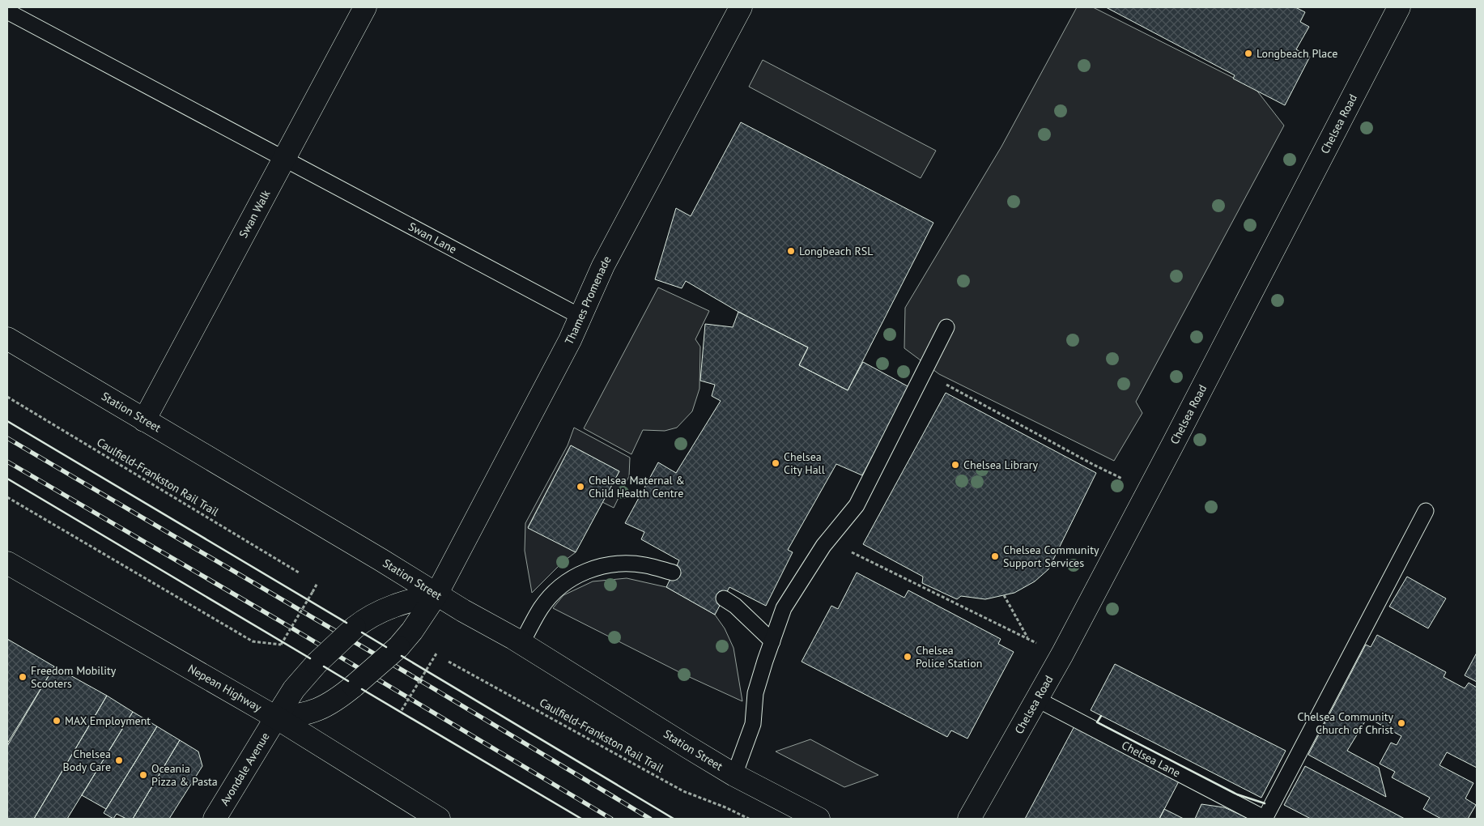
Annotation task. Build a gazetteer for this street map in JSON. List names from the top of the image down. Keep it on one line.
{"streets":{"main road":["Chelsea Road","Swan Walk","Thames Promenade","Station Street","Nepean Highway","Avondale Avenue"],"lane":["Swan Lane","Chelsea Lane"],"path":["Caulfield-Frankston Rail Trail"]},"crossings":[["Chelsea Road","Chelsea Lane"],["Swan Walk","Swan Lane"],["Swan Walk","Station Street"],["Swan Lane","Thames Promenade"],["Thames Promenade","Station Street"],["Thames Promenade","Nepean Highway"],["Thames Promenade","Avondale Avenue"],["Nepean Highway","Avondale Avenue"]],"places":["Longbeach Place","Longbeach RSL","Chelsea City Hall","Chelsea Library","Chelsea Maternal & Child Health Centre","Chelsea Community Support Services","Chelsea Police Station","Freedom Mobility Scooters","MAX Employment","Chelsea Community Church of Christ","Chelsea Body Care","Oceania Pizza & Pasta"]}
